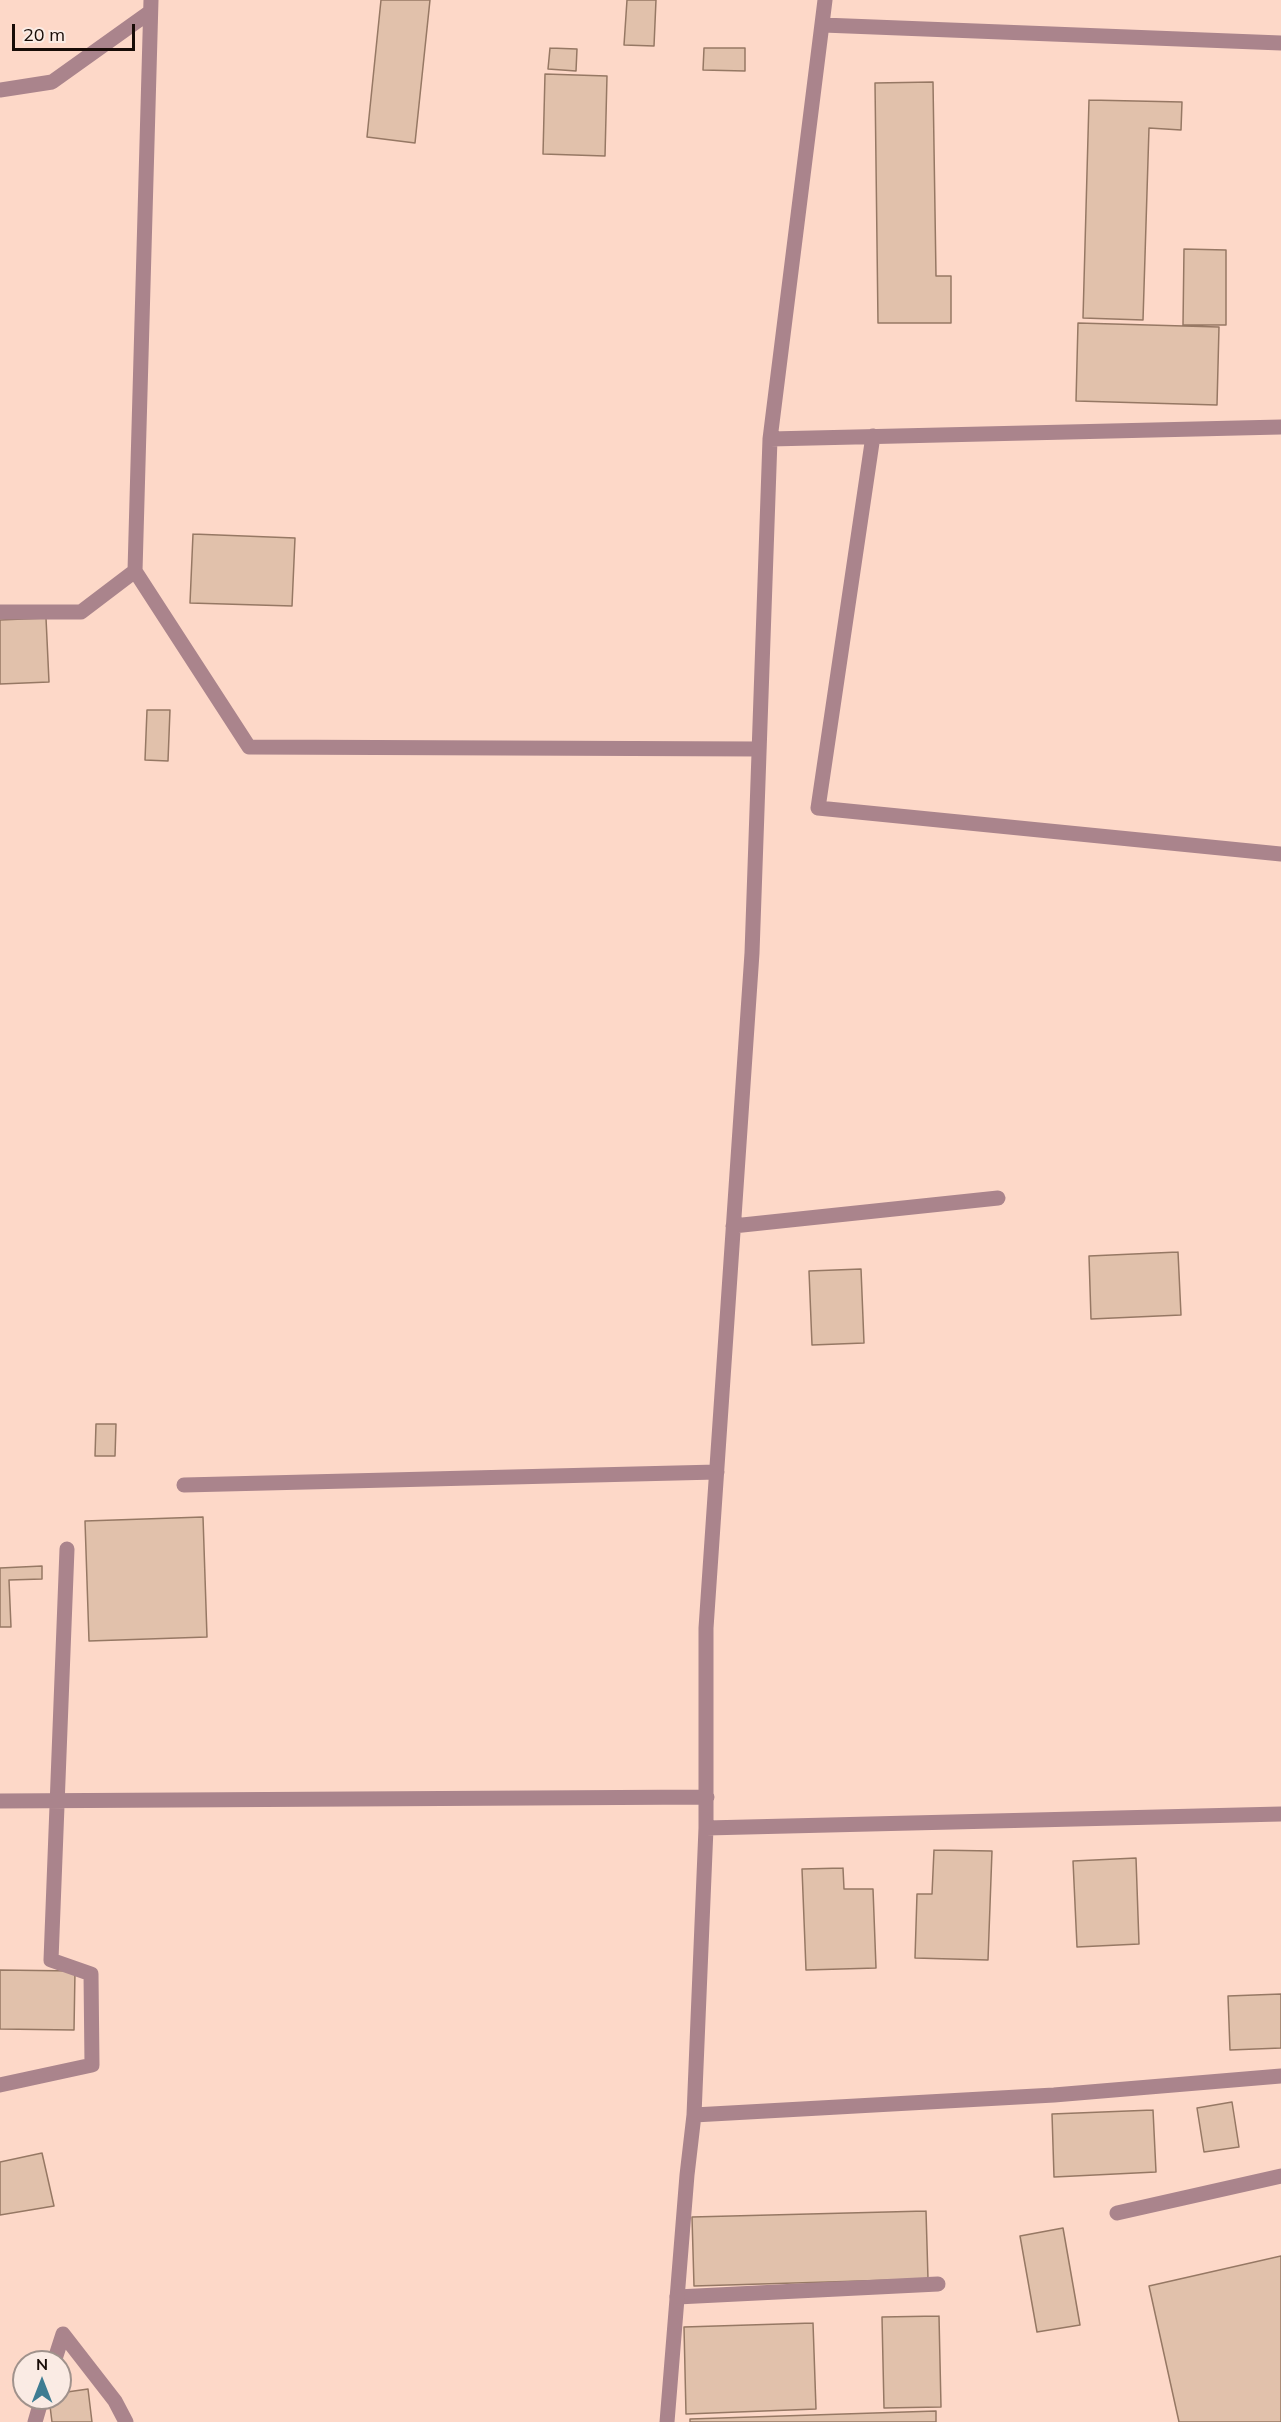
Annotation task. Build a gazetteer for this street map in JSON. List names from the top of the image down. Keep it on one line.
{"scale_bar":"20 m","north":"top"}
